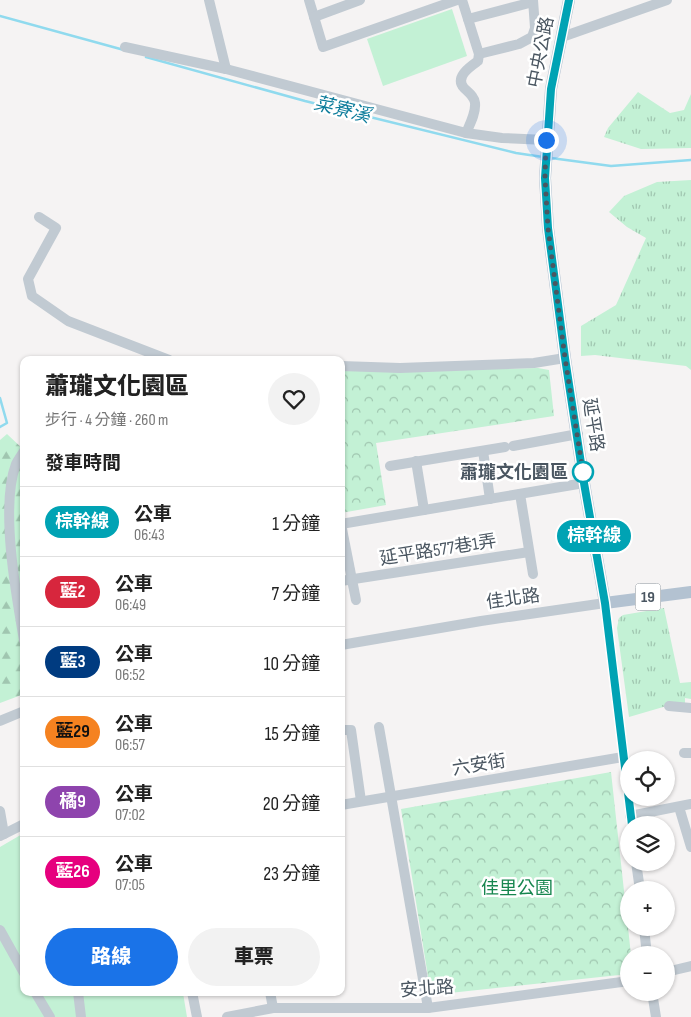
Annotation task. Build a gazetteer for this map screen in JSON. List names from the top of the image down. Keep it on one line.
{"streets":{"main road":["中央公路","延平路","19","佳北路"],"street":["延平路577巷1弄","六安街","安北路"]},"crossings":[["中央公路","延平路"],["延平路","佳北路"]],"water":["菜寮溪"],"parks":["佳里公園"],"places":["蕭瓏文化園區"],"lines":["bus line 棕幹線"],"page":{"on_map":"棕幹線","heading":[["蕭瓏文化園區","步行 · 4 分鐘 · 260 m"],"發車時間"],"list":[{"mark":"棕幹線","name":"公車","note":"06:43","value":"1 分鐘"},{"mark":"藍2","name":"公車","note":"06:49","value":"7 分鐘"},{"mark":"藍3","name":"公車","note":"06:52","value":"10 分鐘"},{"mark":"藍29","name":"公車","note":"06:57","value":"15 分鐘"},{"mark":"橘9","name":"公車","note":"07:02","value":"20 分鐘"},{"mark":"藍26","name":"公車","note":"07:05","value":"23 分鐘"}],"map_buttons":["+","−"],"buttons":["路線","車票"]}}
